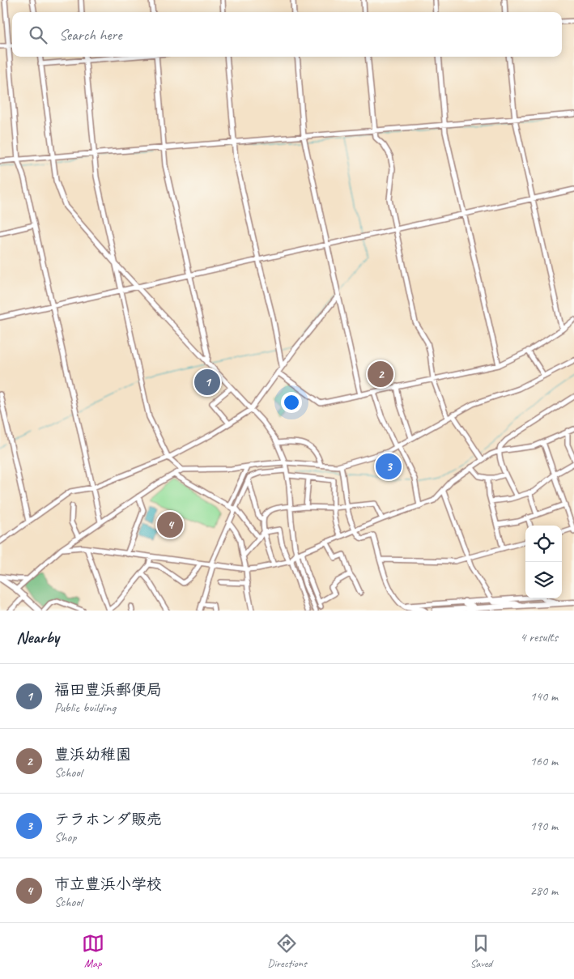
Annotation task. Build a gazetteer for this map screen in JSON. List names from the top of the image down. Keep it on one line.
{"page":{"search":"Search here","pins":["2","1","3","4"],"heading":["Nearby","4 results"],"list":[{"mark":"1","name":"福田豊浜郵便局","note":"Public building","value":"140 m"},{"mark":"2","name":"豊浜幼稚園","note":"School","value":"160 m"},{"mark":"3","name":"テラホンダ販売","note":"Shop","value":"190 m"},{"mark":"4","name":"市立豊浜小学校","note":"School","value":"280 m"}],"nav":["Map","Directions","Saved"]}}
